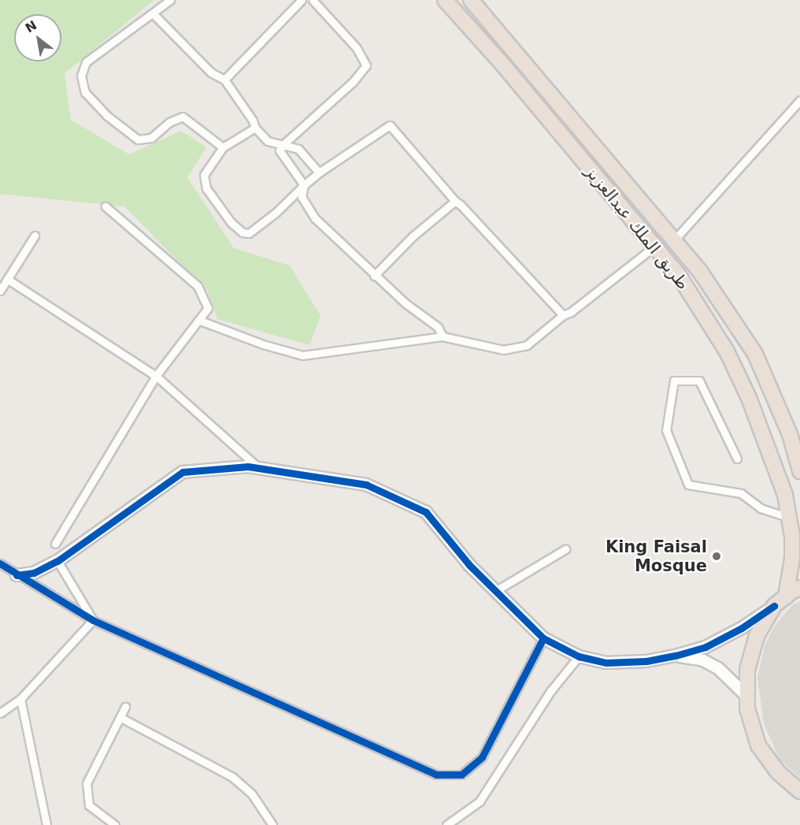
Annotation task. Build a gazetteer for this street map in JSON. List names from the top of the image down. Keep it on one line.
{"streets":{"highway":["طريق الملك عبدالعزيز"]},"places":["King Faisal Mosque"],"north":"top left"}
